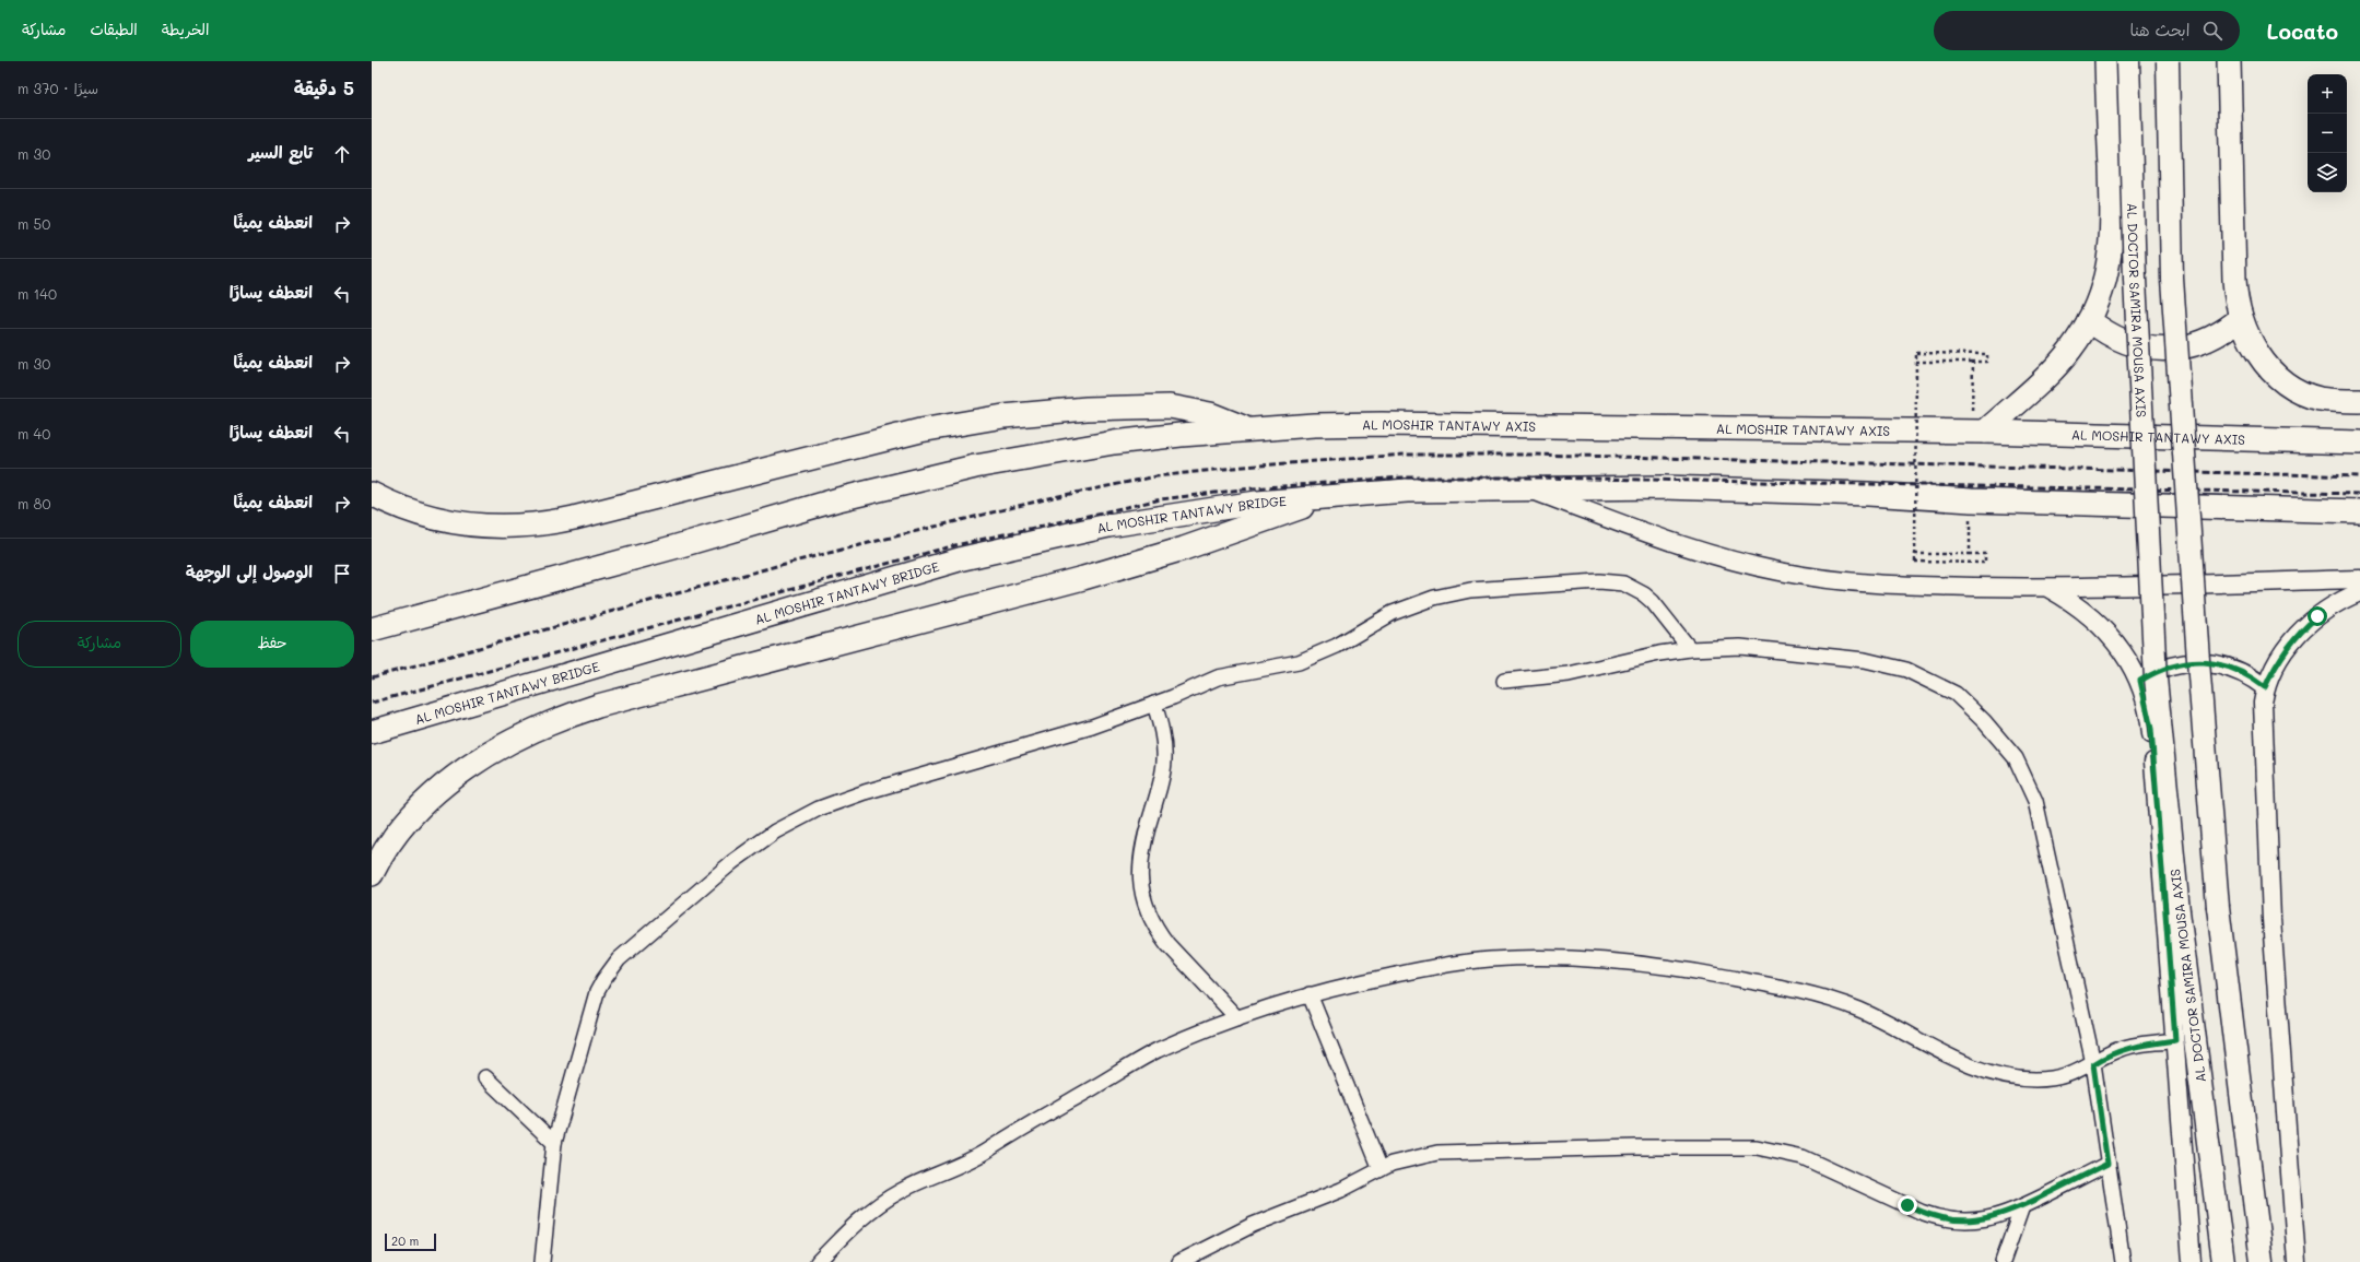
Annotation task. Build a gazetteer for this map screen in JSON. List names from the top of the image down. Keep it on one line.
{"streets":{"highway":["AL MOSHIR TANTAWY AXIS","AL MOSHIR TANTAWY BRIDGE"],"main road":["AL DOCTOR SAMIRA MOUSA AXIS"]},"scale_bar":"20 m","page":{"header":"Locato","search":"ابحث هنا","nav":["الخريطة","الطبقات","مشاركة"],"heading":["5 دقيقة","سيرًا · 370 m"],"map_buttons":["+","−"],"list":[["تابع السير","30 m"],["انعطف يمينًا","50 m"],["انعطف يسارًا","140 m"],["انعطف يمينًا","30 m"],["انعطف يسارًا","40 m"],["انعطف يمينًا","80 m"],"الوصول إلى الوجهة"],"buttons":["حفظ","مشاركة"],"scale":"20 m"}}
